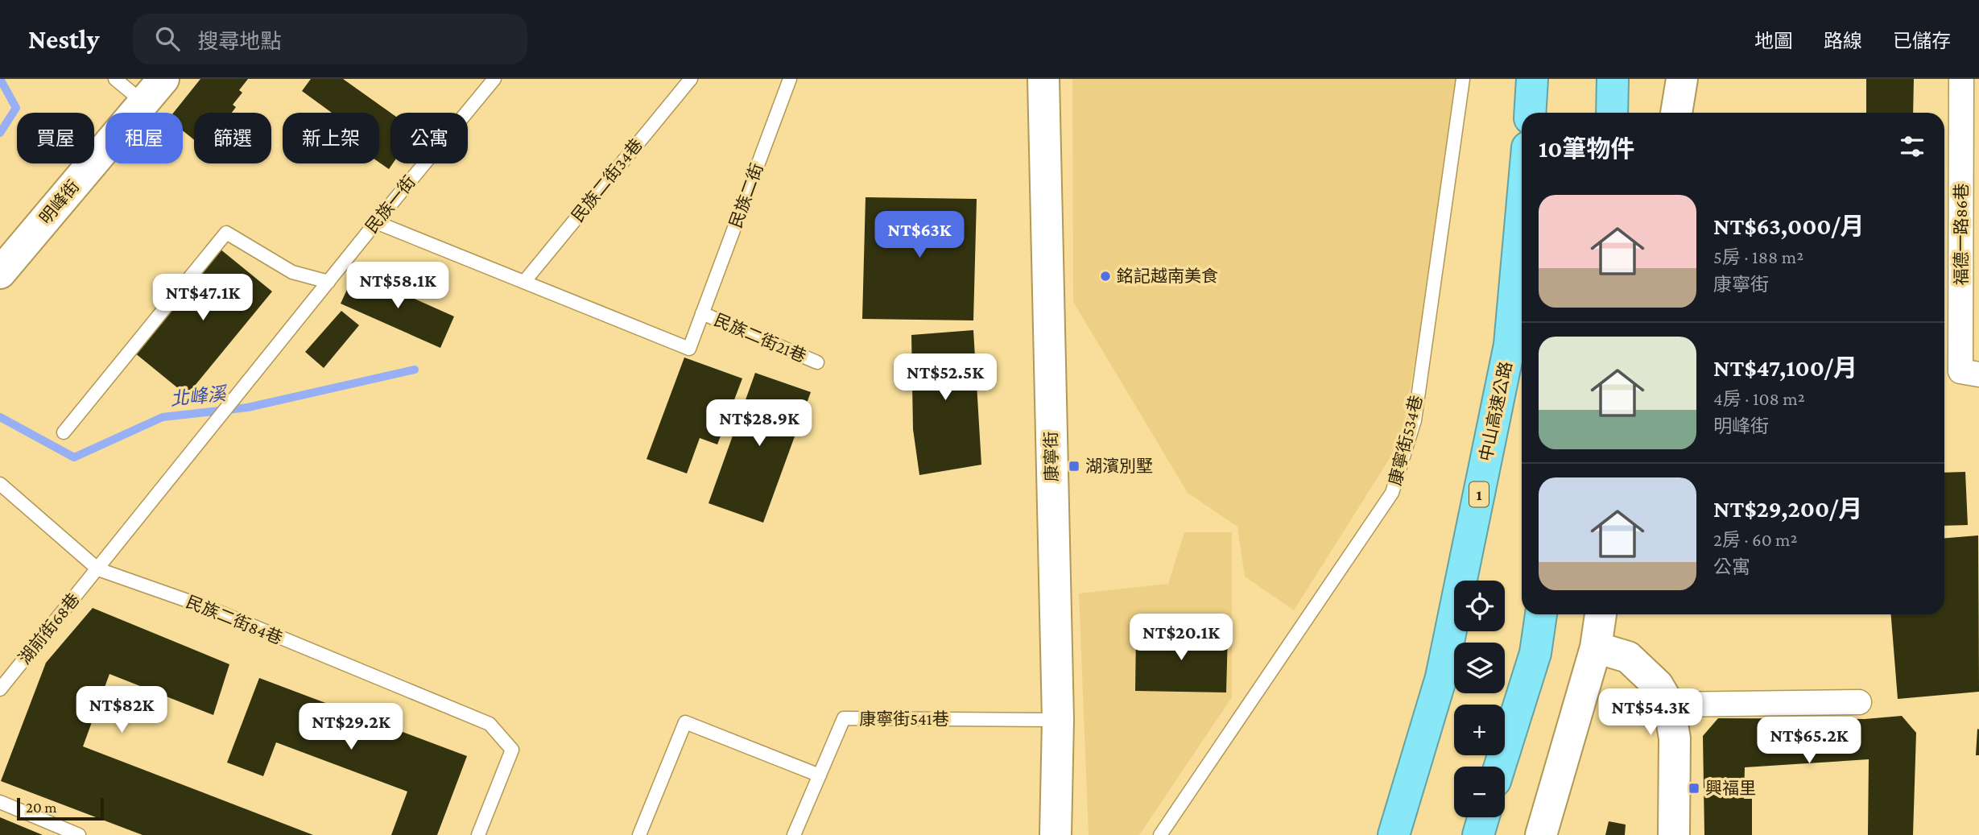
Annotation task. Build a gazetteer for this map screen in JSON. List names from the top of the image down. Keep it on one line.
{"streets":{"highway":["中山高速公路","1"],"street":["明峰街","福德一路86巷","康寧街"],"lane":["民族二街34巷","民族二街","民族一街","民族二街21巷","康寧街534巷","民族二街84巷","湖前街68巷","康寧街541巷"]},"crossings":[["民族二街34巷","民族二街"],["民族二街","民族二街21巷"],["民族一街","民族二街84巷"],["民族一街","湖前街68巷"],["康寧街","康寧街541巷"],["民族二街84巷","湖前街68巷"]],"water":["北峰溪"],"places":{"other":["銘記越南美食"],"transit":["湖濱別墅","興福里"]},"scale_bar":"20 m","page":{"header":"Nestly","search":"搜尋地點","nav":["地圖","路線","已儲存"],"chip":["買屋","租屋","篩選","新上架","公寓"],"heading":"10筆物件","list":[{"name":"NT$63,000/月","note":"5房 · 188 m² · 康寧街"},{"name":"NT$47,100/月","note":"4房 · 108 m² · 明峰街"},{"name":"NT$29,200/月","note":"2房 · 60 m² · 公寓"}],"price":["NT$63K","NT$58.1K","NT$47.1K","NT$52.5K","NT$28.9K","NT$20.1K","NT$82K","NT$54.3K","NT$29.2K","NT$65.2K"],"map_buttons":["+","−"],"scale":"20 m"}}
